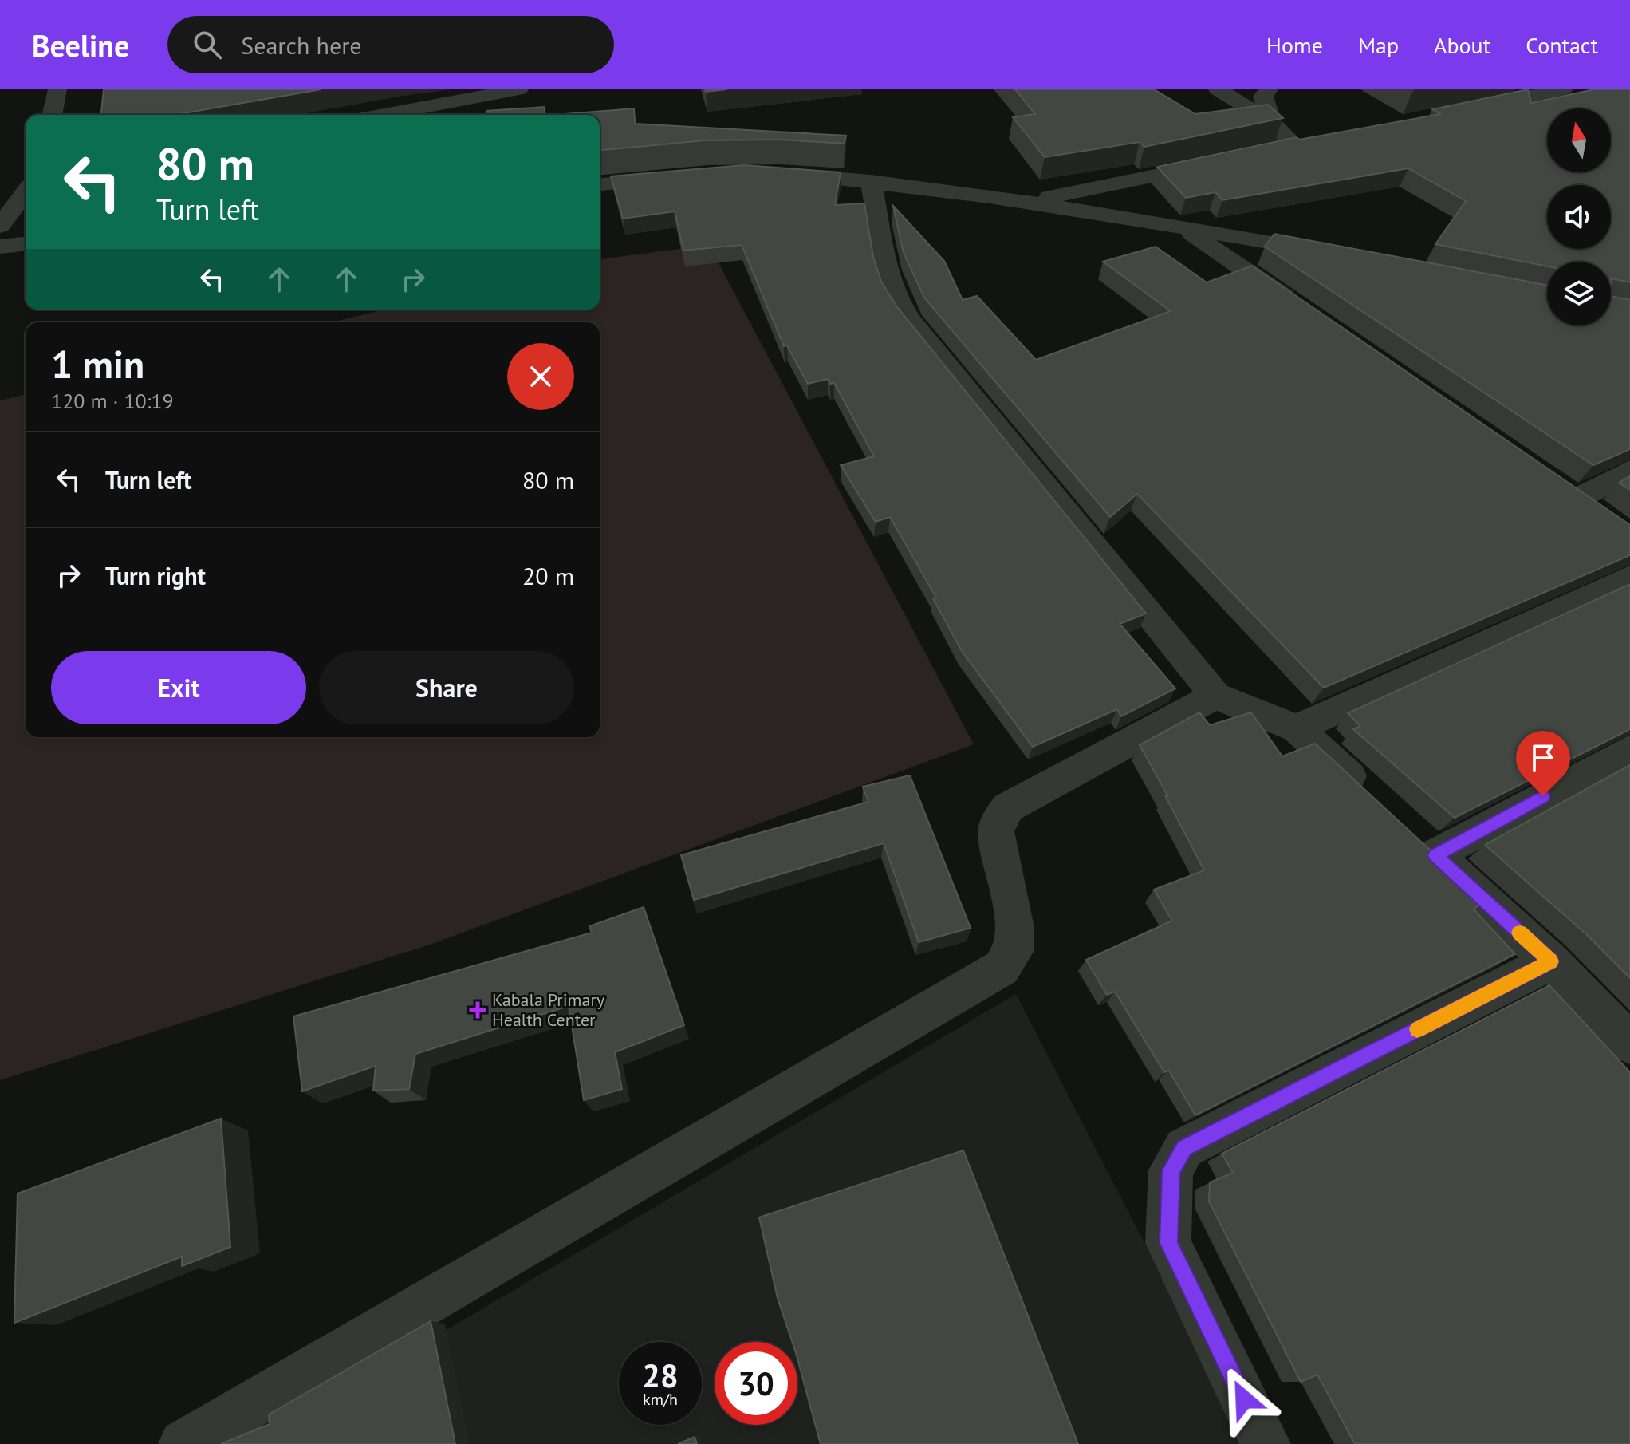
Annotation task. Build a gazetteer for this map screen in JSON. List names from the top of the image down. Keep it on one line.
{"places":{"health":["Kabala Primary Health Center"]},"north":"top","page":{"header":"Beeline","search":"Search here","nav":["Home","Map","About","Contact"],"turn":["80 m","Turn left"],"heading":["1 min","120 m · 10:19"],"list":[{"name":"Turn left","value":"80 m"},{"name":"Turn right","value":"20 m"}],"buttons":["Exit","Share"],"speed":"28 km/h","limit":"30"}}
